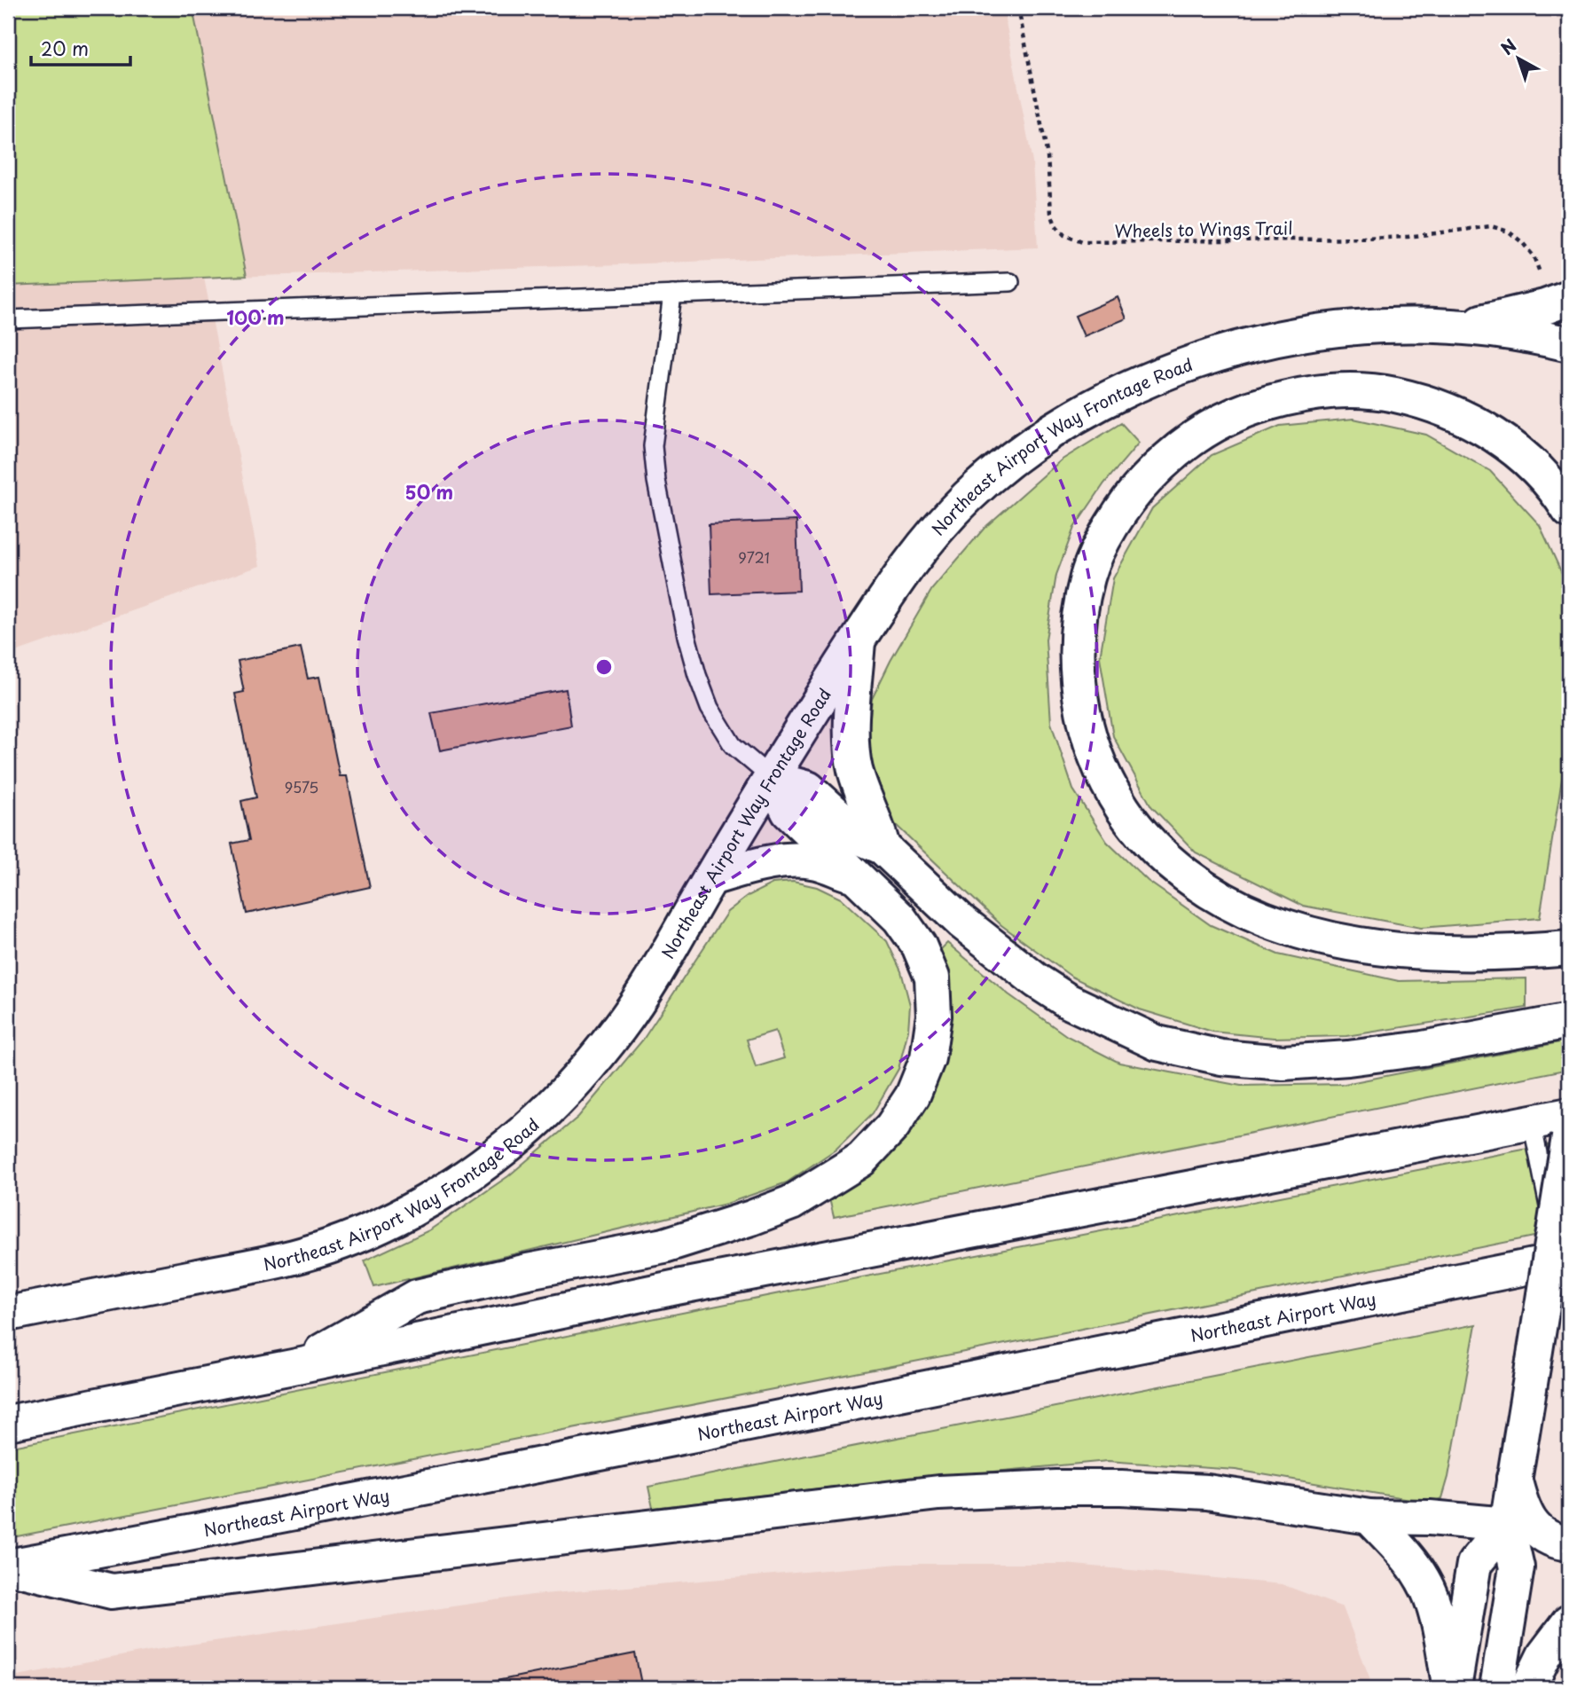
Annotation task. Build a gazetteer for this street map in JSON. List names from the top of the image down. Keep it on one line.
{"streets":{"main road":["Northeast Airport Way Frontage Road","Northeast Airport Way"],"path":["Wheels to Wings Trail"]},"house_numbers":["9721","9575"],"scale_bar":"20 m","north":"top left","rings":["100 m","50 m"]}
